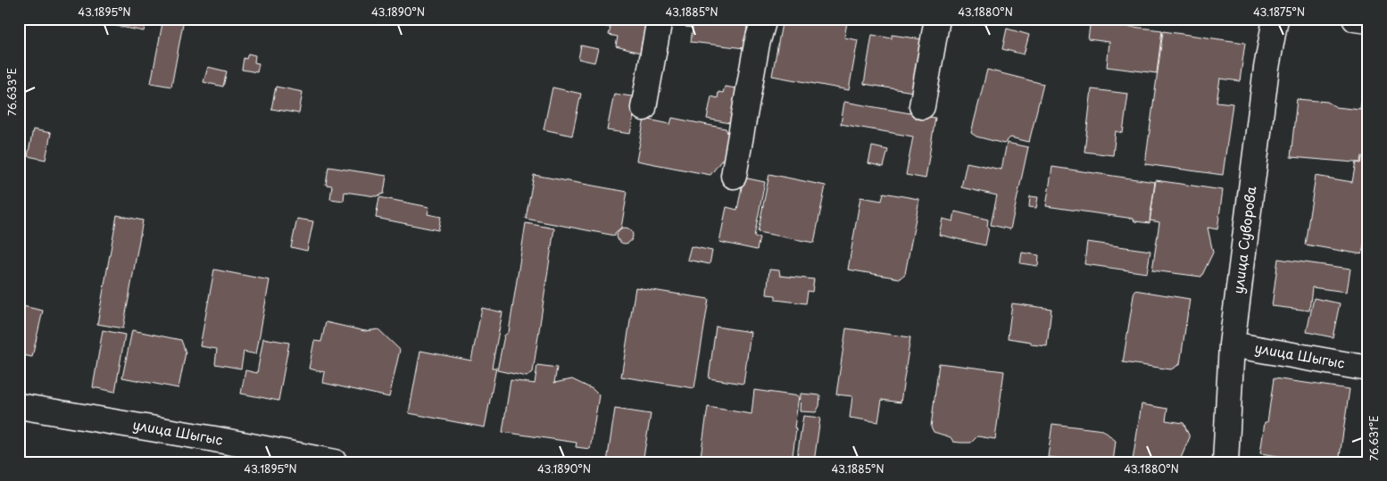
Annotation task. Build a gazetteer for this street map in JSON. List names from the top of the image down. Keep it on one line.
{"streets":{"street":["улица Суворова","улица Шыгыс"]},"crossings":[["улица Суворова","улица Шыгыс"]],"coordinates":["43.1895°N","43.1890°N","43.1885°N","43.1880°N","43.1875°N","76.633°E","76.631°E"]}
